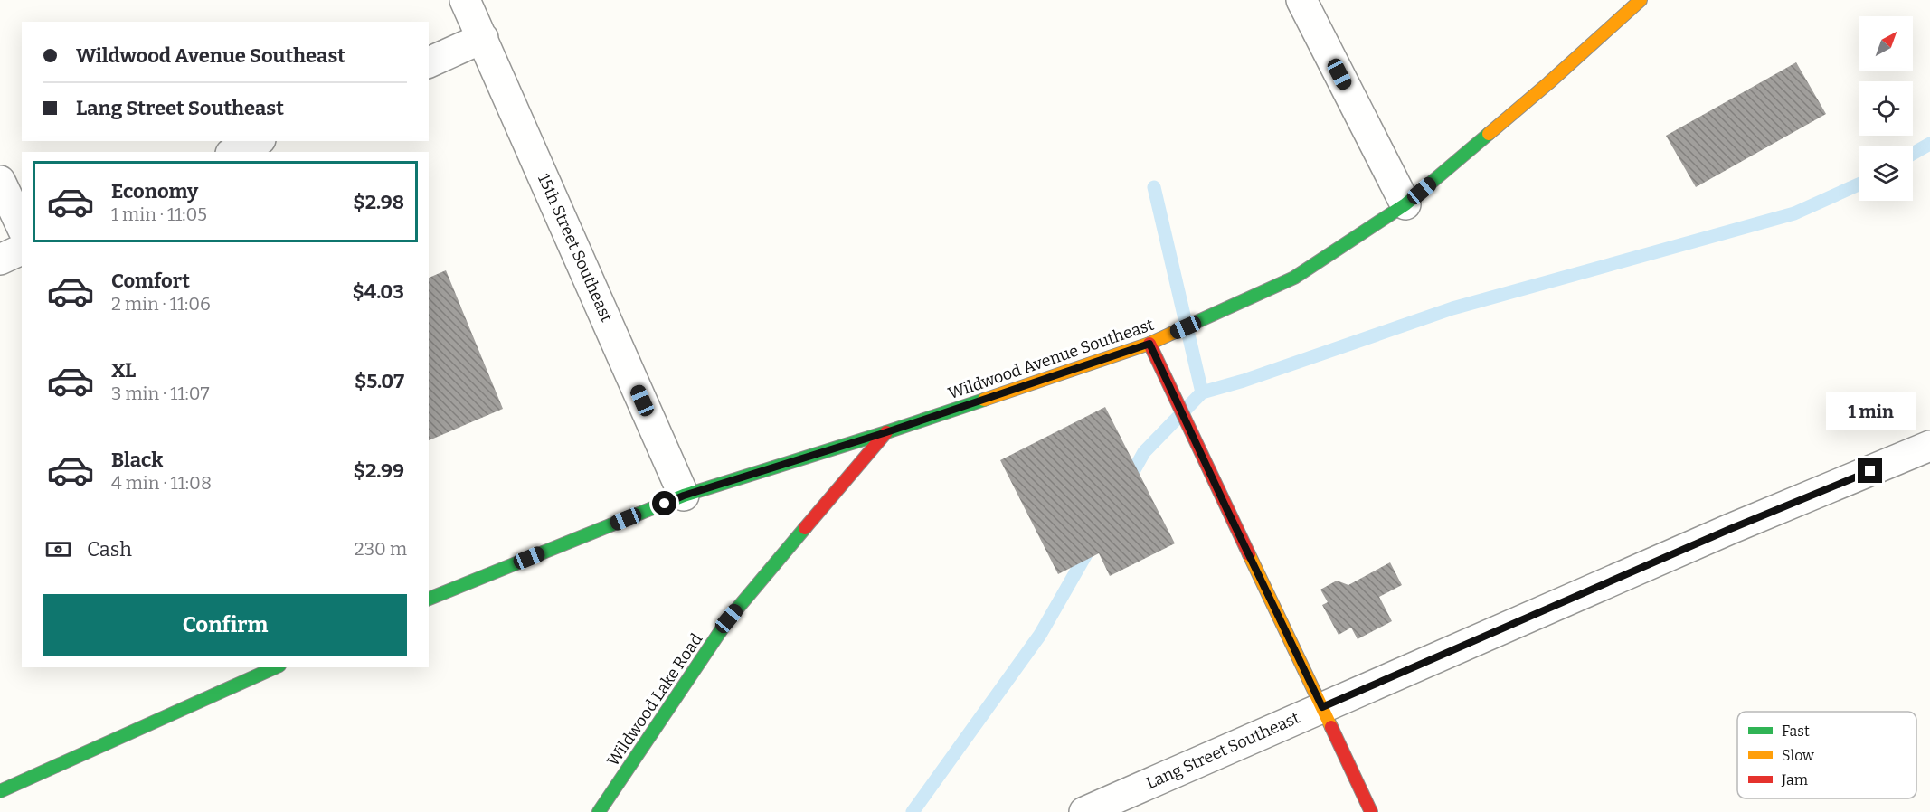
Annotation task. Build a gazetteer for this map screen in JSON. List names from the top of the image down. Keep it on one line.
{"streets":{"main road":["Wildwood Avenue Southeast","Wildwood Lake Road"],"street":["15th Street Southeast","Lang Street Southeast"]},"crossings":[["15th Street Southeast","Wildwood Avenue Southeast"],["Wildwood Avenue Southeast","Wildwood Lake Road"]],"legend":["Fast","Slow","Jam"],"north":"top right","page":{"banner":["Wildwood Avenue Southeast","Lang Street Southeast"],"list":[{"name":"Economy","note":"1 min · 11:05","value":"$2.98"},{"name":"Comfort","note":"2 min · 11:06","value":"$4.03"},{"name":"XL","note":"3 min · 11:07","value":"$5.07"},{"name":"Black","note":"4 min · 11:08","value":"$2.99"}],"bubble":"1 min","pay":["Cash","230 m"],"buttons":"Confirm"}}
